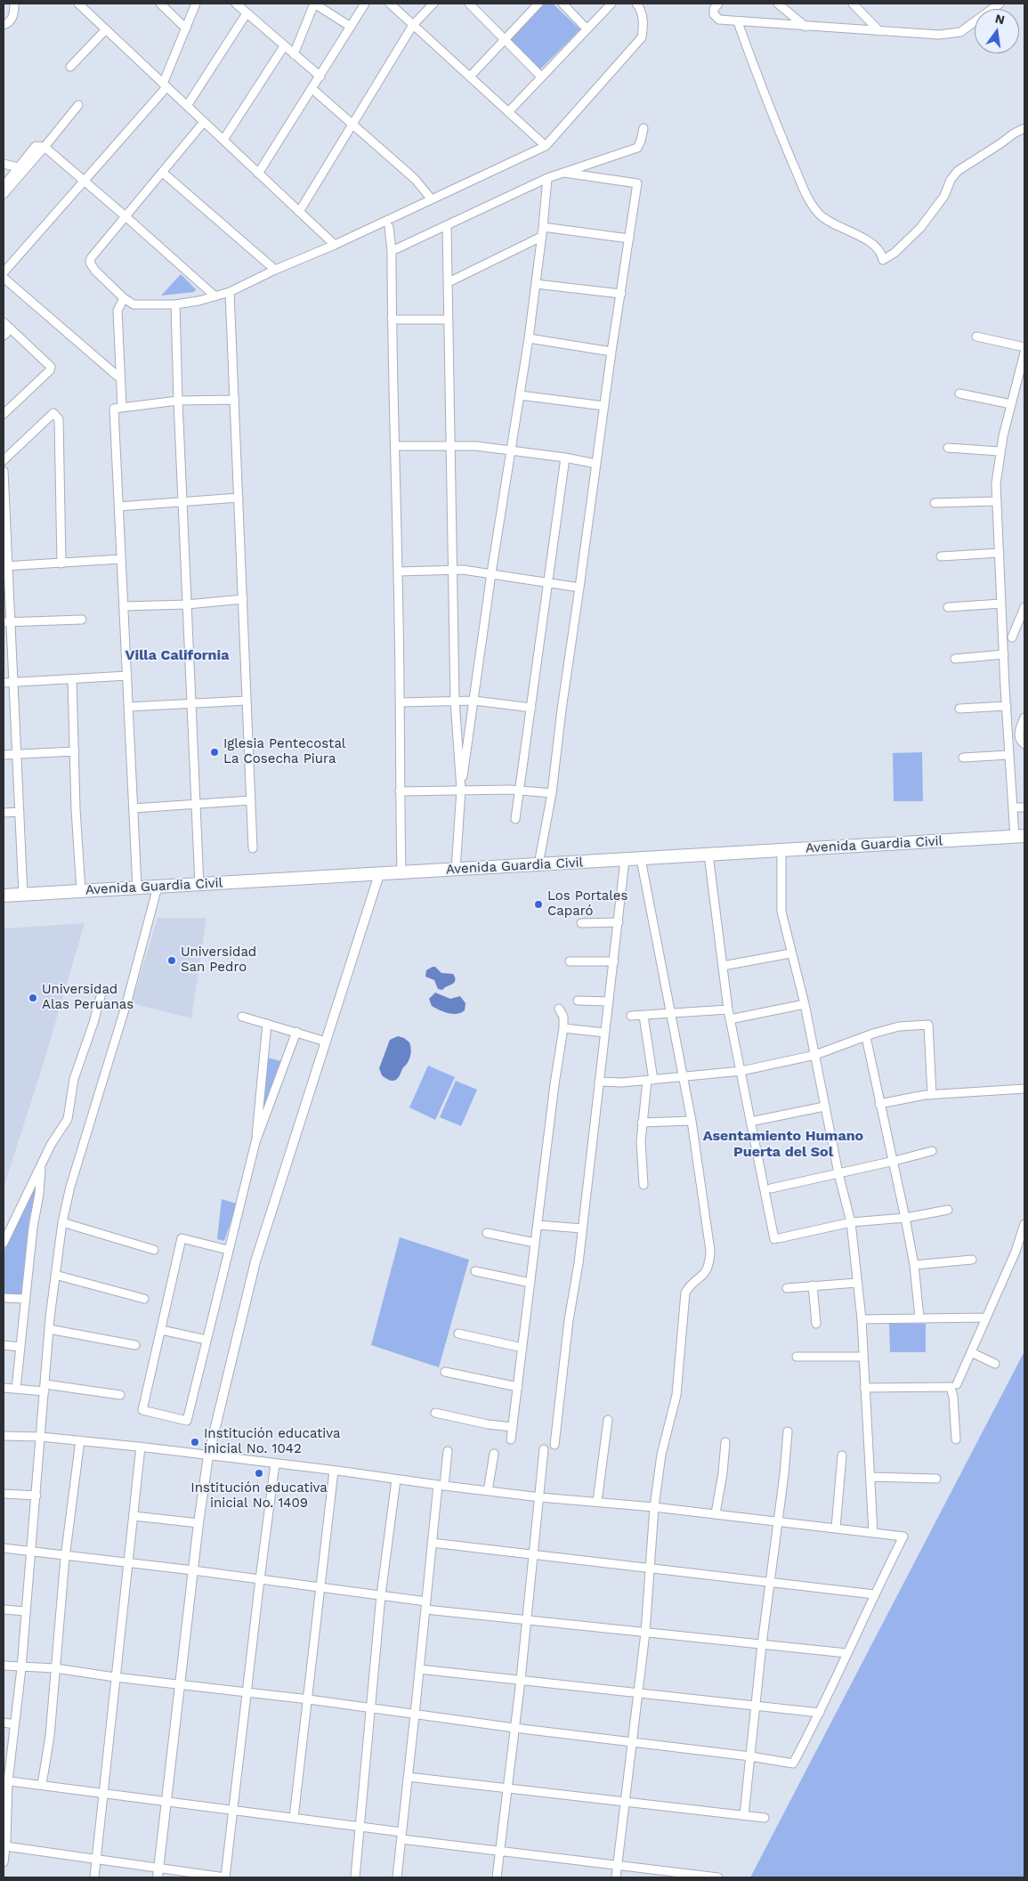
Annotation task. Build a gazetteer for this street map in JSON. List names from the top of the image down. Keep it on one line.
{"streets":{"highway":["Avenida Guardia Civil"]},"districts":["Villa California","Asentamiento Humano Puerta del Sol"],"places":["Iglesia Pentecostal La Cosecha Piura","Los Portales Caparó","Universidad San Pedro","Universidad Alas Peruanas","Institución educativa inicial No. 1042","Institución educativa inicial No. 1409"],"north":"top"}
